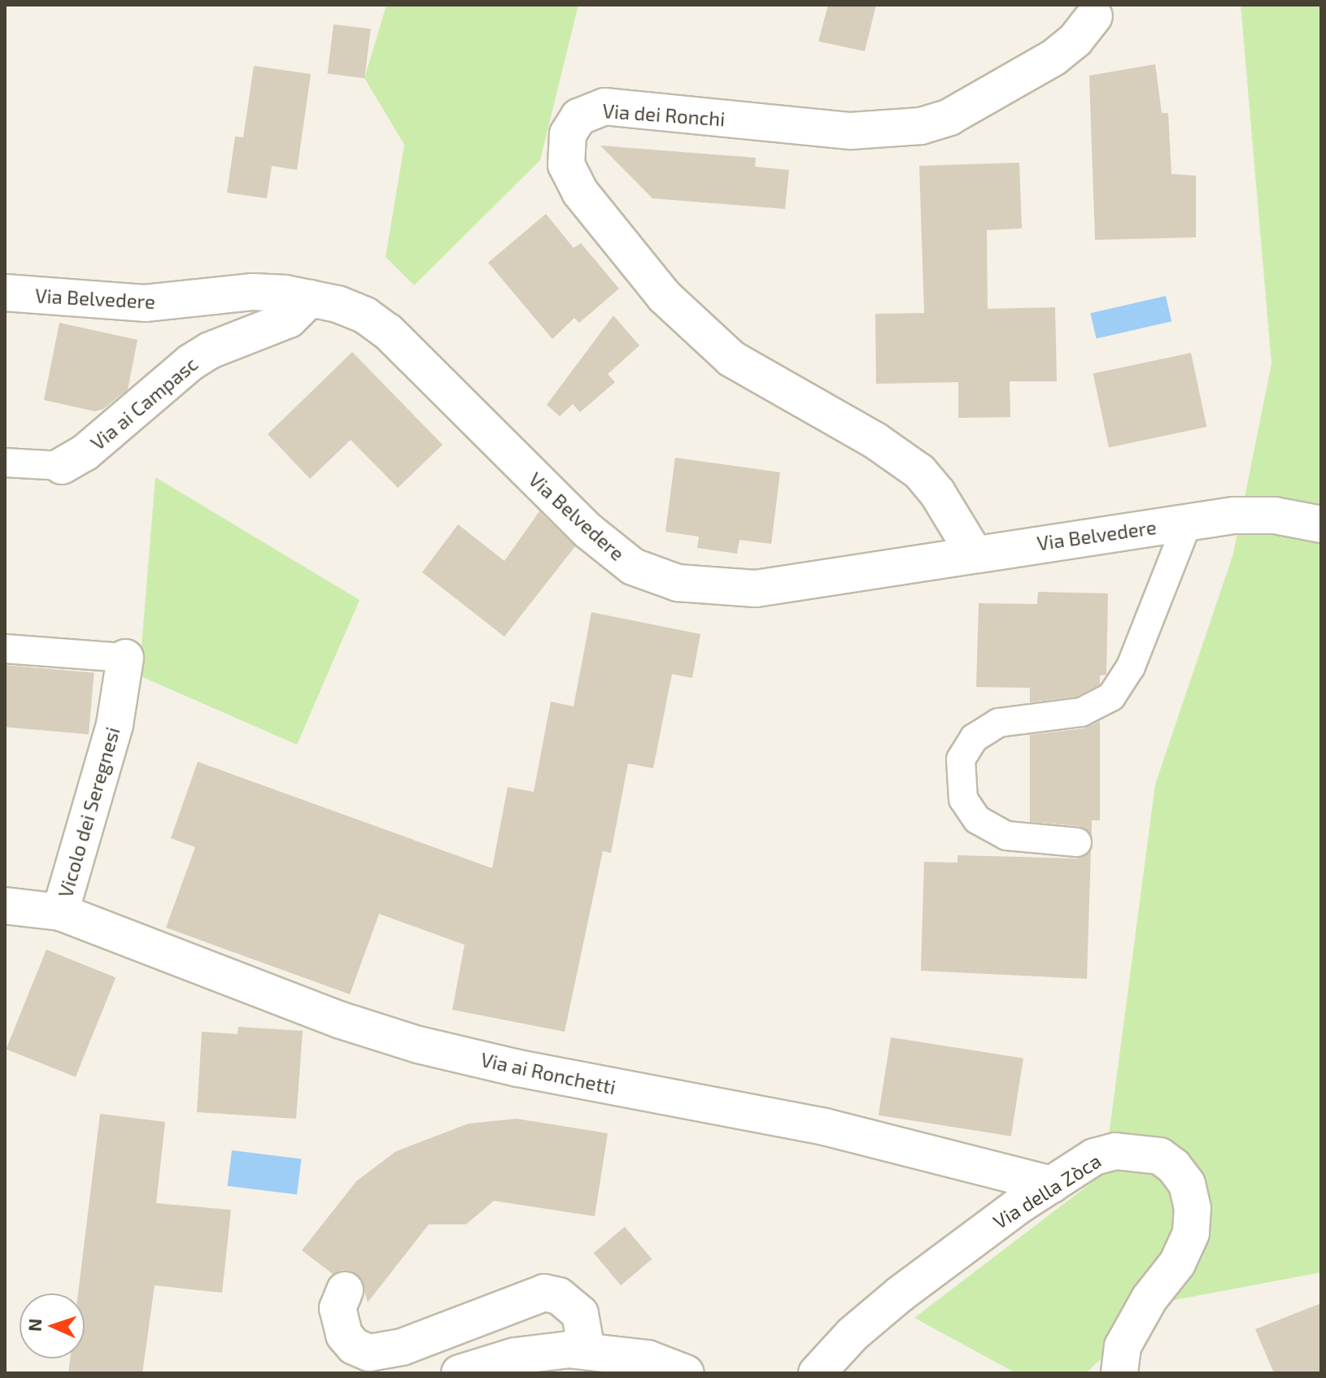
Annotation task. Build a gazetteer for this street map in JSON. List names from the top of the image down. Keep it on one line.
{"streets":{"street":["Via dei Ronchi","Via Belvedere","Via ai Campasc","Vicolo dei Seregnesi","Via ai Ronchetti","Via della Zòca"]},"crossings":[["Via dei Ronchi","Via Belvedere"],["Via Belvedere","Via ai Campasc"],["Vicolo dei Seregnesi","Via ai Ronchetti"],["Via ai Ronchetti","Via della Zòca"]],"north":"left"}
